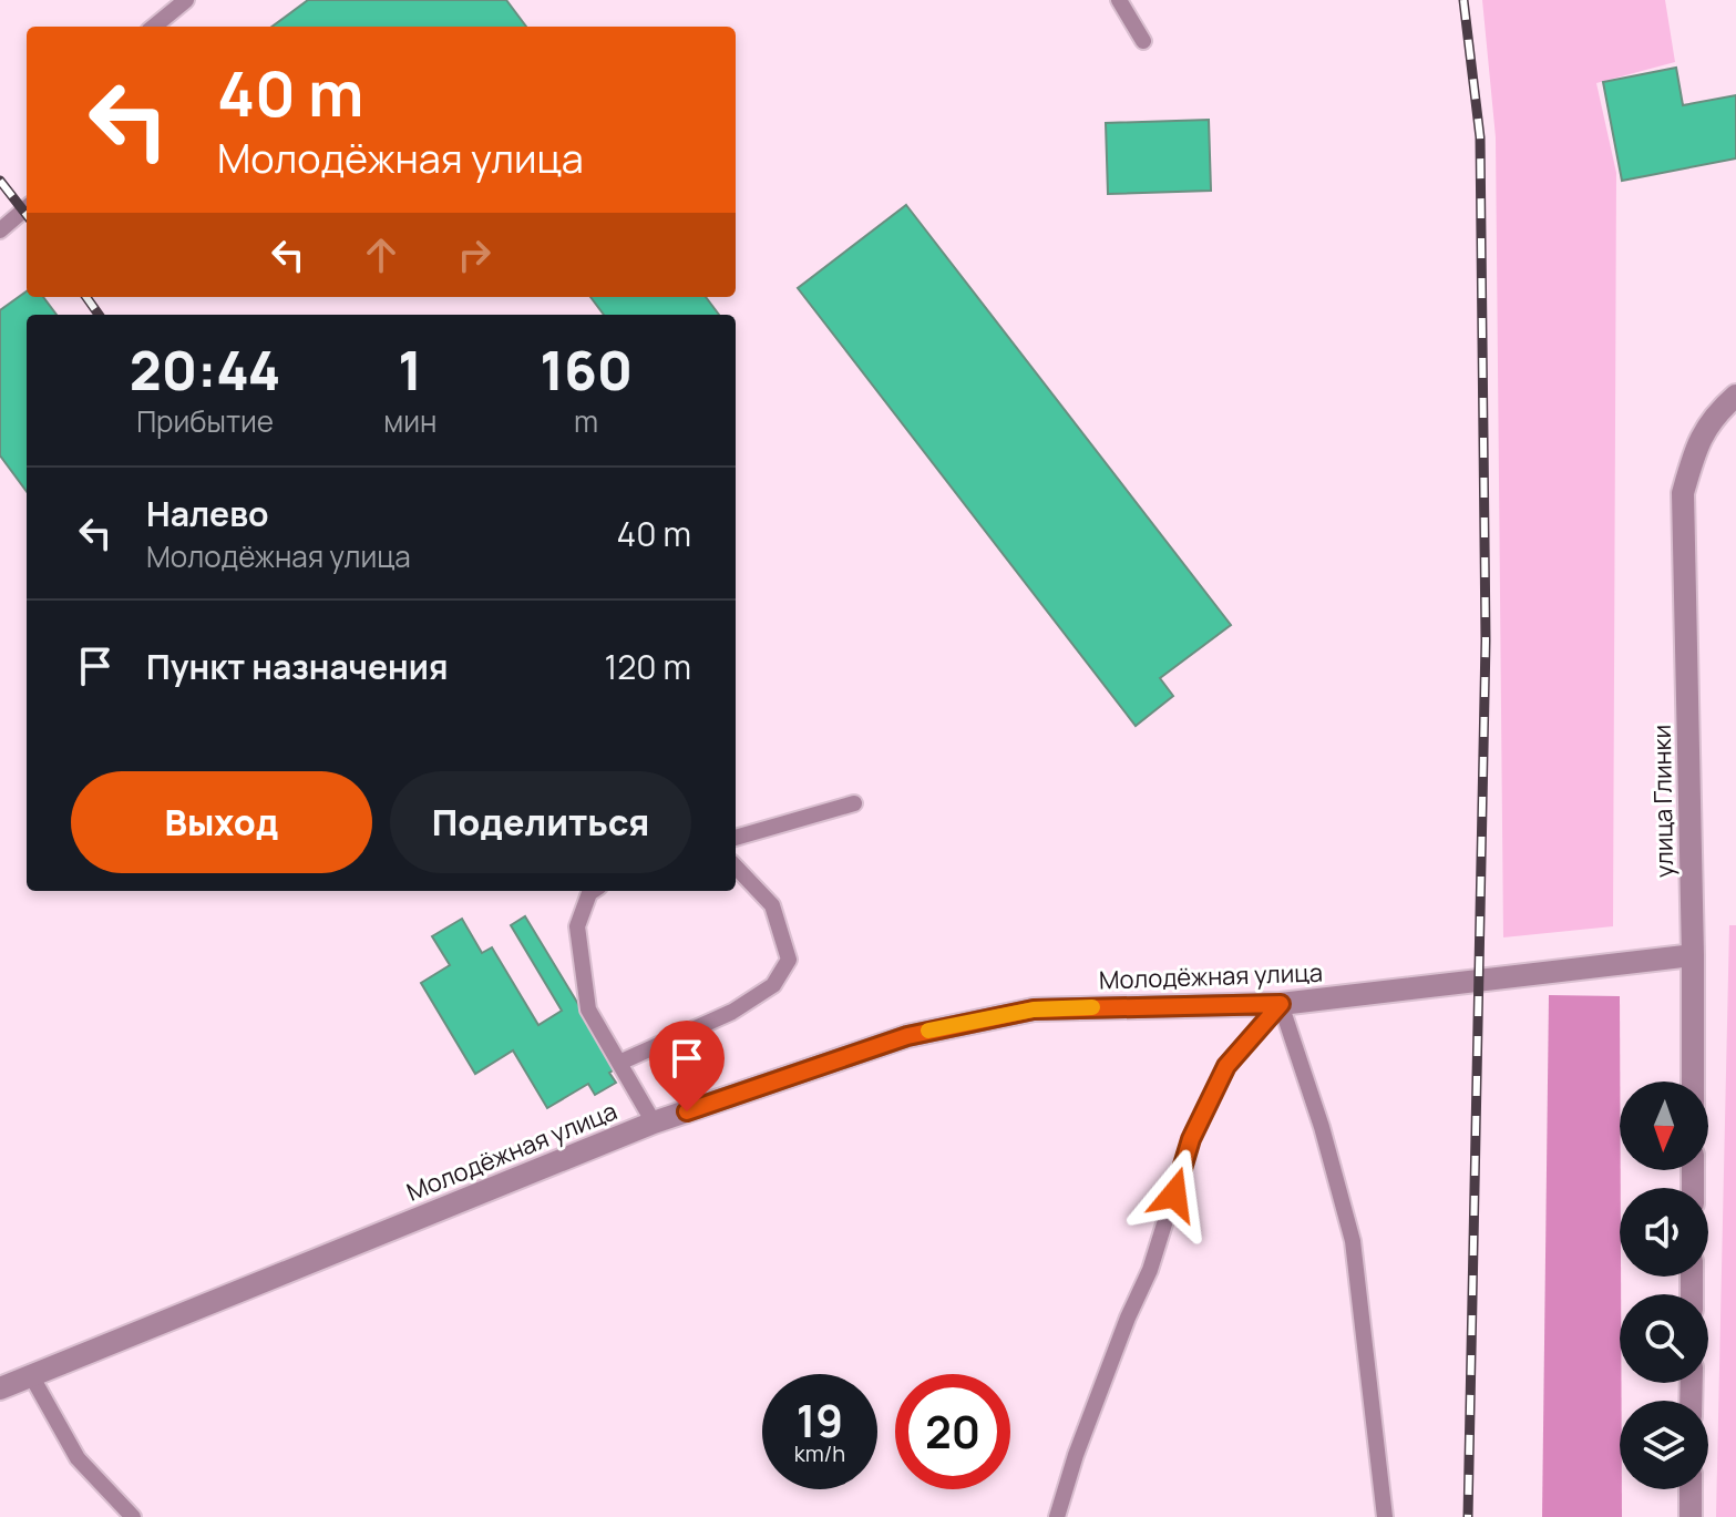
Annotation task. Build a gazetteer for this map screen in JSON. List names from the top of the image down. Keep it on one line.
{"streets":{"street":["улица Глинки","Молодёжная улица"]},"crossings":[["улица Глинки","Молодёжная улица"]],"north":"bottom","page":{"turn":["40 m","Молодёжная улица"],"eta":["20:44","Прибытие","1","мин","160","m"],"list":[{"name":"Налево","note":"Молодёжная улица","value":"40 m"},{"name":"Пункт назначения","value":"120 m"}],"buttons":["Выход","Поделиться"],"speed":"19 km/h","limit":"20"}}
